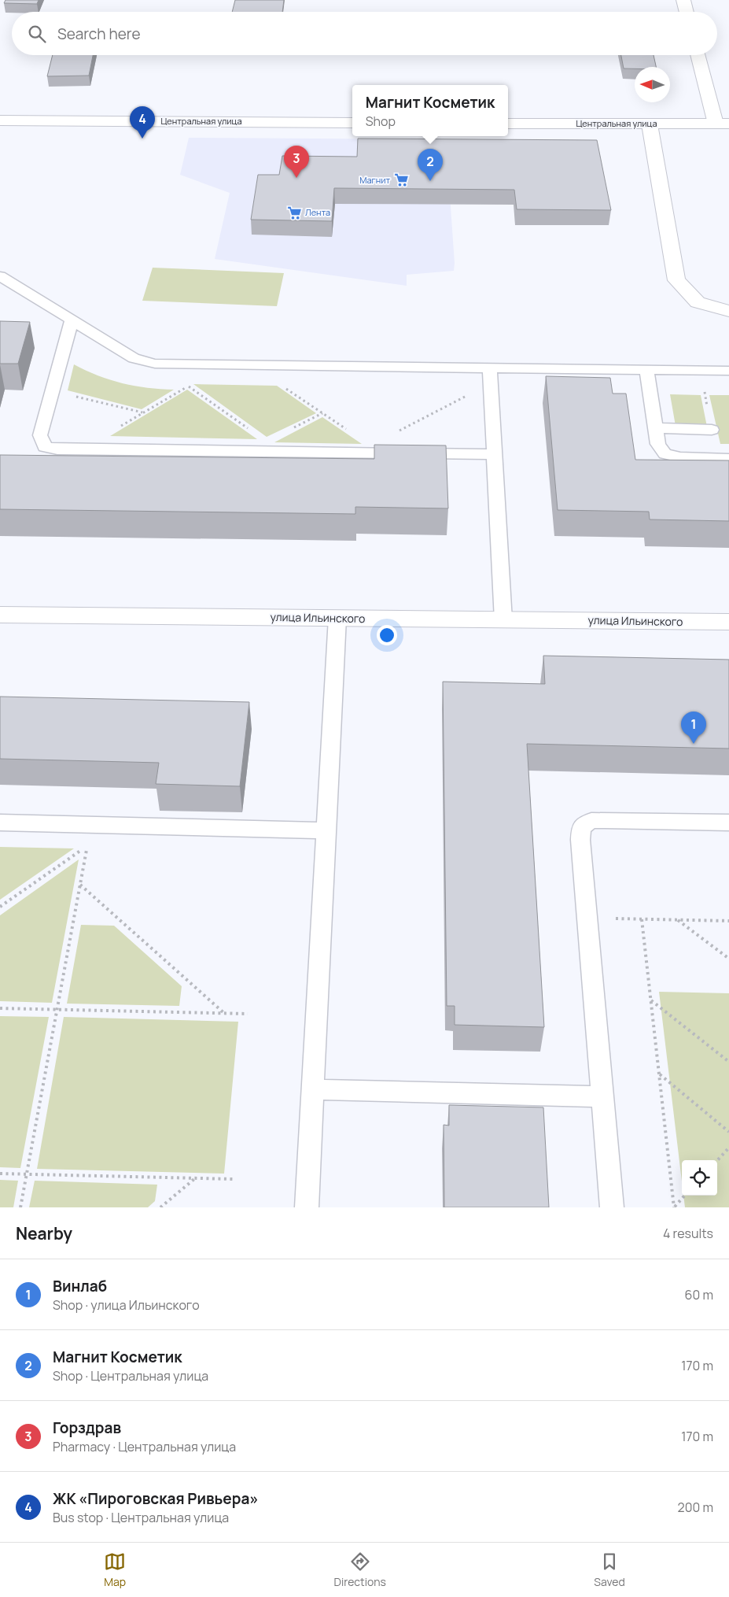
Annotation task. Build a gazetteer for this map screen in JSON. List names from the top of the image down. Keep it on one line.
{"streets":{"street":["Центральная улица","улица Ильинского"]},"places":{"supermarket":["Магнит","Лента"]},"north":"left","page":{"search":"Search here","popup":["Магнит Косметик","Shop"],"pins":["4","3","2","1"],"heading":["Nearby","4 results"],"list":[{"mark":"1","name":"Винлаб","note":"Shop · улица Ильинского","value":"60 m"},{"mark":"2","name":"Магнит Косметик","note":"Shop · Центральная улица","value":"170 m"},{"mark":"3","name":"Горздрав","note":"Pharmacy · Центральная улица","value":"170 m"},{"mark":"4","name":"ЖК «Пироговская Ривьера»","note":"Bus stop · Центральная улица","value":"200 m"}],"nav":["Map","Directions","Saved"]}}
